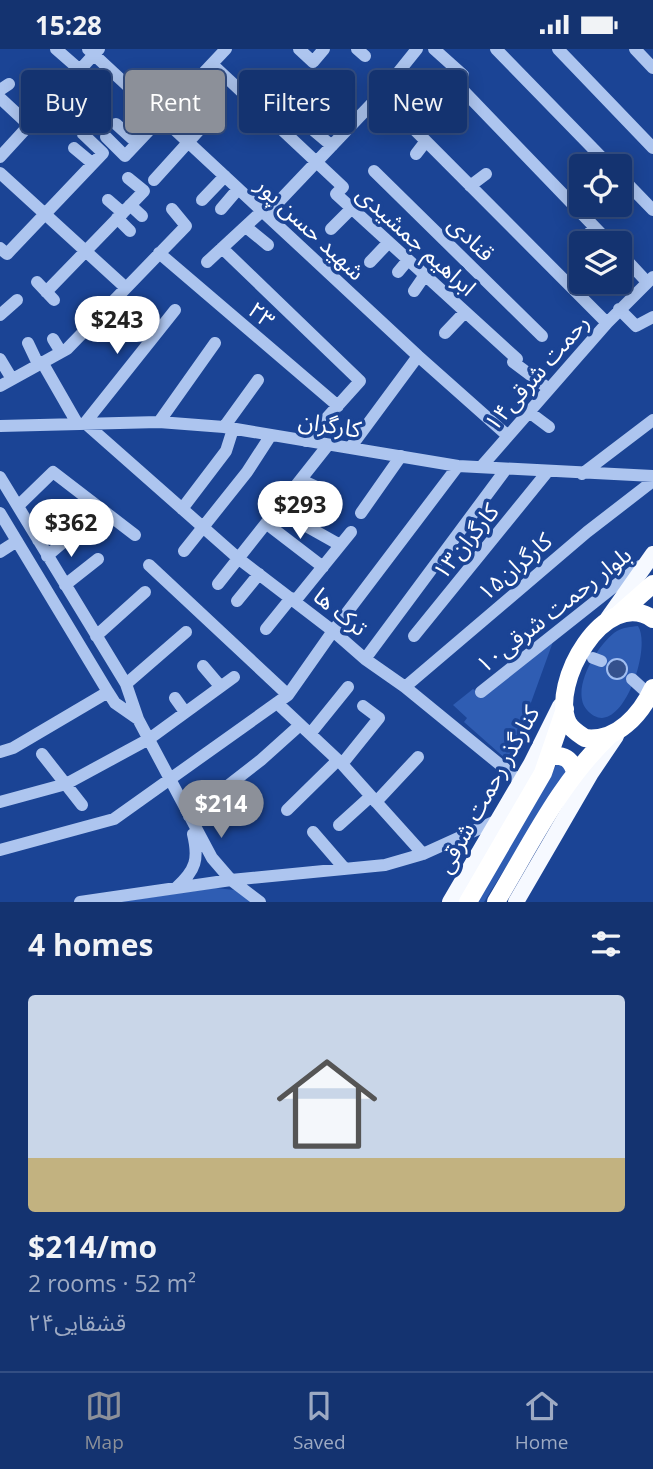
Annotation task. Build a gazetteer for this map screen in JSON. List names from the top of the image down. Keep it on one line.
{"streets":{"main road":["کنارگذر رحمت شرقی"],"street":["شهید حسن پور","قنادی","ابراهیم جمشیدی","۲۳","۱۴رحمت شرقی","کارگران","کارگران۱۳","۱۵کارگران","۱۰بلوار رحمت شرقی","ترک ها"]},"crossings":[["شهید حسن پور","۱۴رحمت شرقی"],["ابراهیم جمشیدی","۱۴رحمت شرقی"],["۱۴رحمت شرقی","کارگران"],["کارگران","کارگران۱۳"],["کارگران","۱۵کارگران"],["کارگران","ترک ها"],["۱۵کارگران","ترک ها"],["ترک ها","کنارگذر رحمت شرقی"]],"page":{"status":"15:28","chip":["Buy","Rent","Filters","New"],"price":["$243","$293","$362","$214"],"heading":"4 homes","list":[{"name":"$214/mo","note":"2 rooms · 52 m² · قشقایی۲۴"}],"tabs":["Map","Saved","Home"]}}
